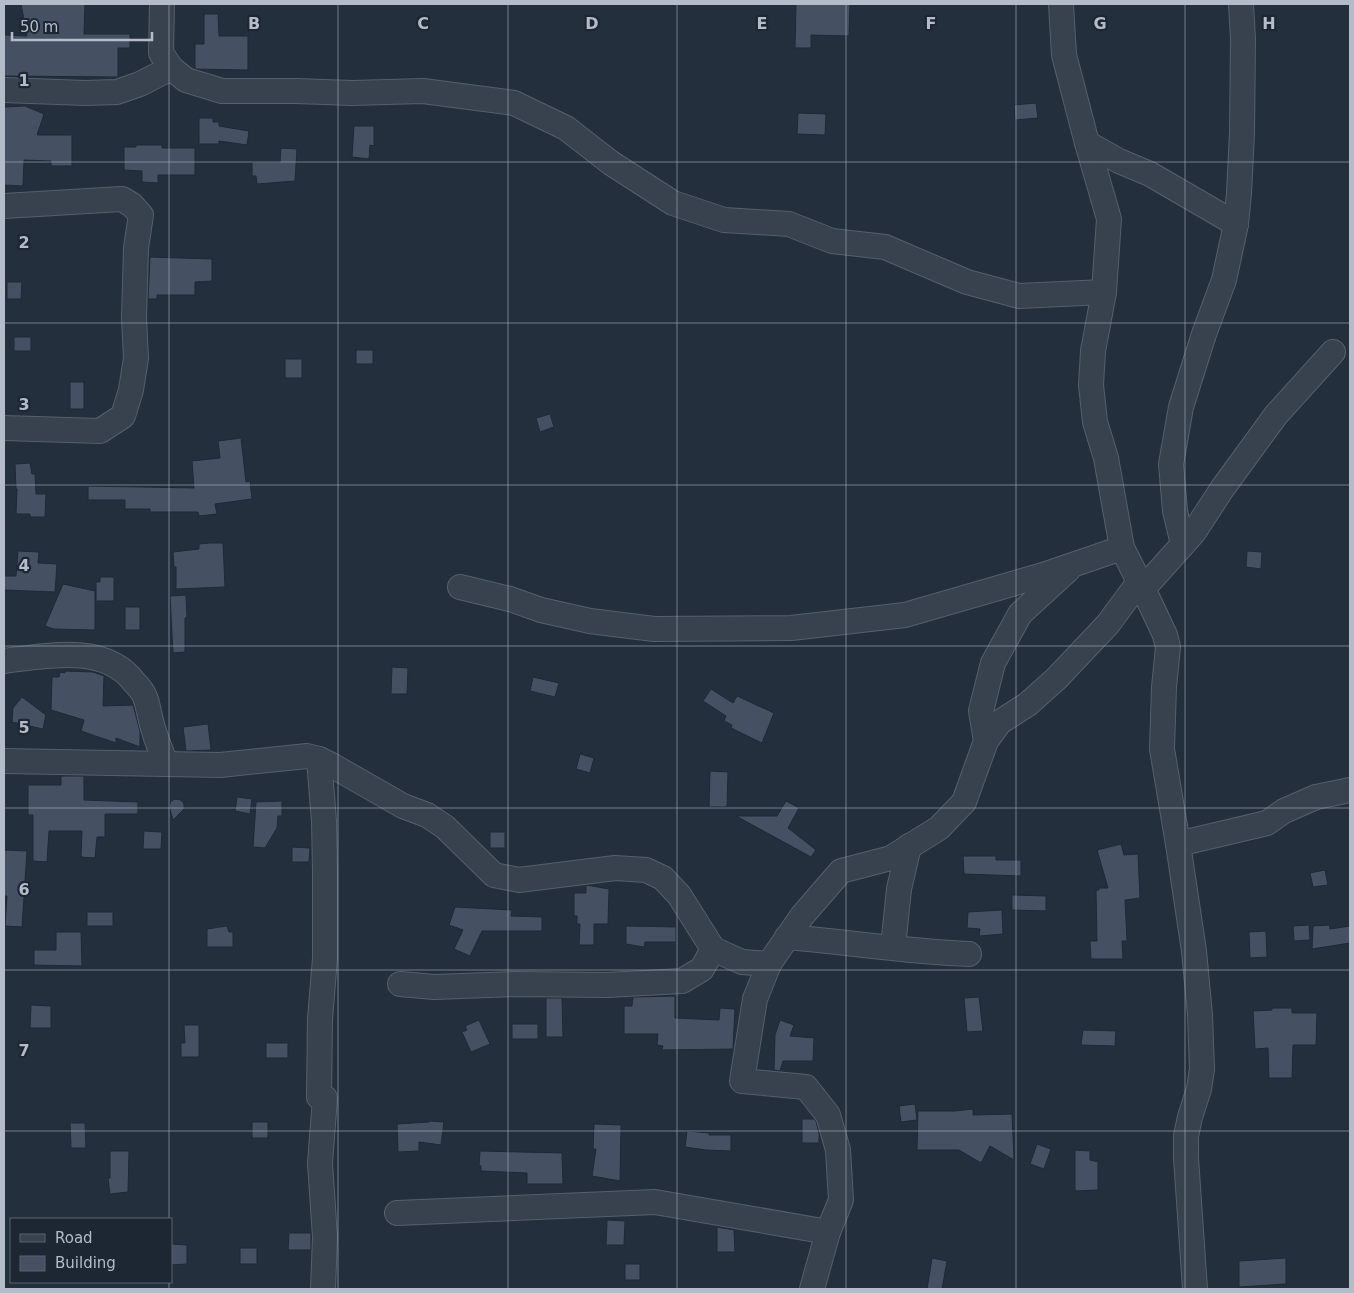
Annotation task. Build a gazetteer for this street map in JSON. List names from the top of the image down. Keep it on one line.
{"legend":["Road","Building"],"scale_bar":"50 m","grid":{"columns":["B","C","D","E","F","G","H"],"rows":["1","2","3","4","5","6","7"]}}
